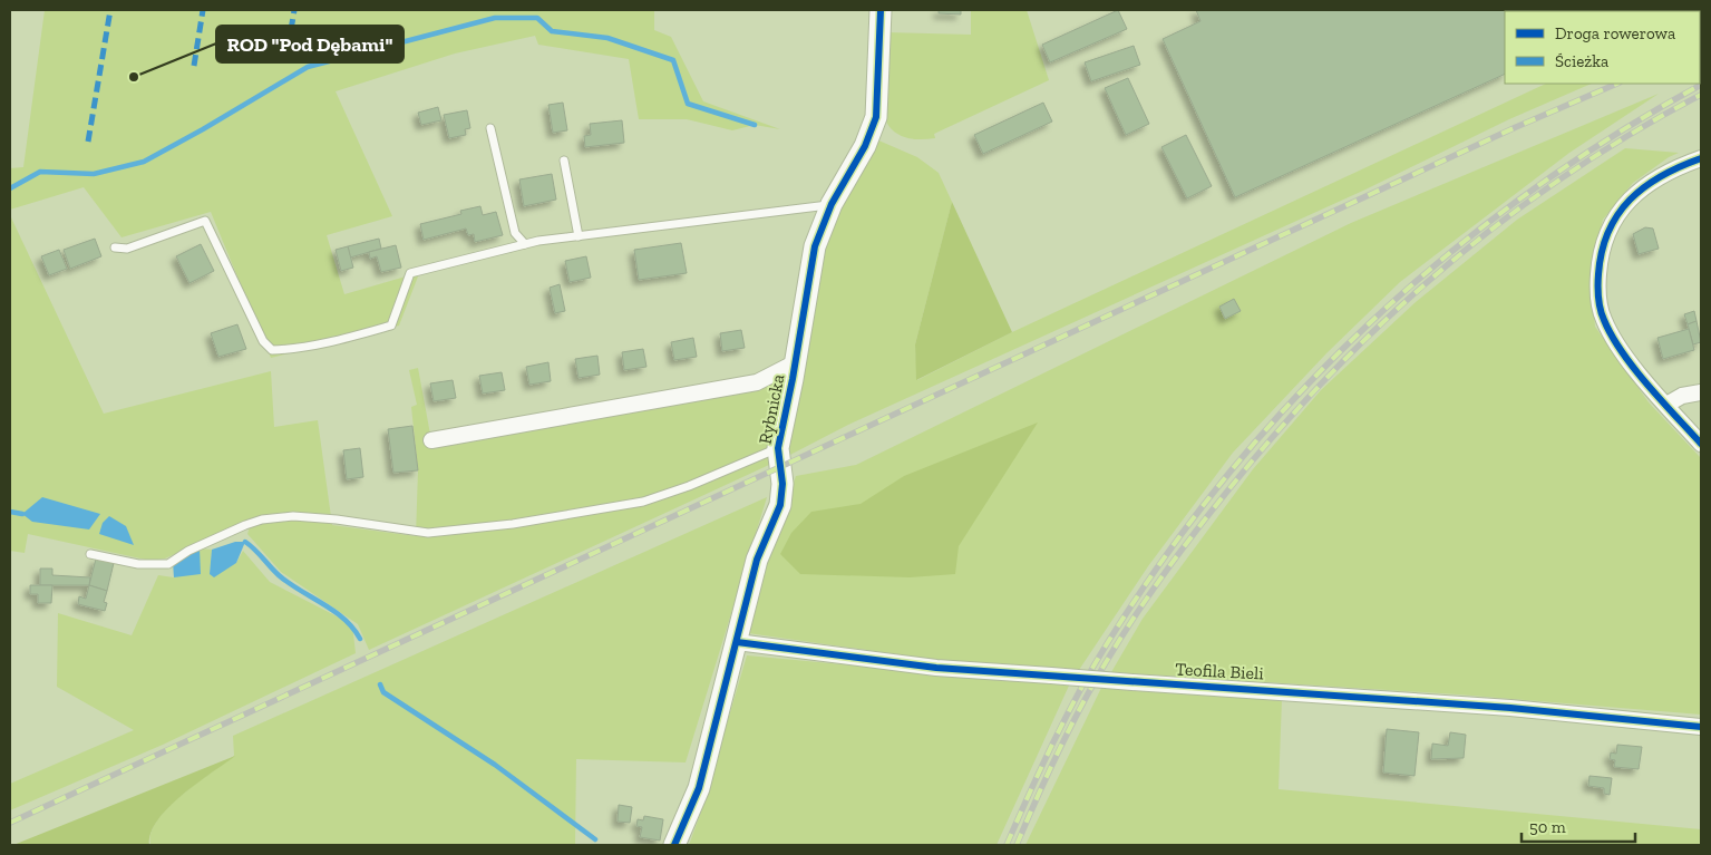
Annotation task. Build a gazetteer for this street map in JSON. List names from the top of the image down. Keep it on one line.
{"streets":{"street":["Rybnicka","Teofila Bieli"]},"crossings":[["Rybnicka","Teofila Bieli"]],"places":["ROD \"Pod Dębami\""],"legend":["Droga rowerowa","Ścieżka"],"scale_bar":"50 m"}
